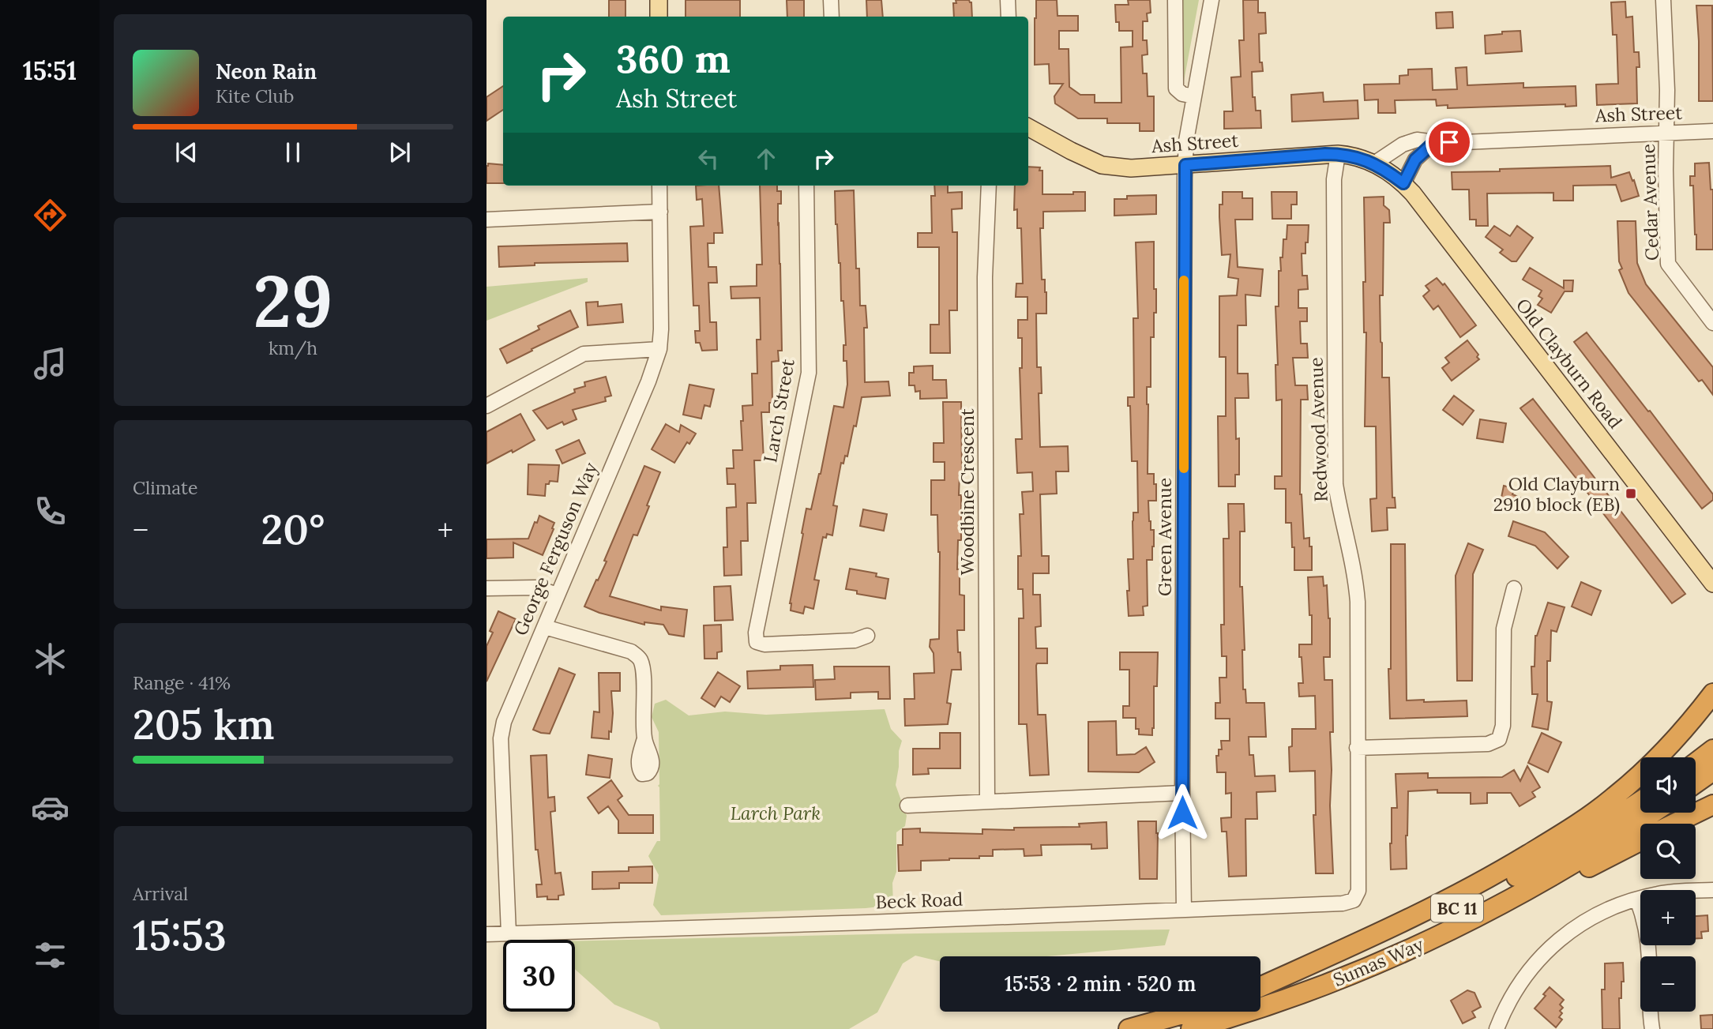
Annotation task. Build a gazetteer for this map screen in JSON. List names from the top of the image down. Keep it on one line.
{"streets":{"highway":["BC 11","Sumas Way"],"main road":["Ash Street","Old Clayburn Road"],"street":["Cedar Avenue","Larch Street","Redwood Avenue","Woodbine Crescent","Green Avenue","George Ferguson Way","Beck Road"]},"crossings":[["Ash Street","Cedar Avenue"],["Ash Street","Old Clayburn Road"],["Ash Street","Redwood Avenue"],["Ash Street","Green Avenue"],["Redwood Avenue","Beck Road"],["Green Avenue","Beck Road"],["George Ferguson Way","Beck Road"]],"parks":["Larch Park"],"places":{"transit":["Old Clayburn 2910 block (EB)"]},"page":{"tabs":"15:51","turn":["360 m","Ash Street"],"song":["Neon Rain","Kite Club"],"tile":[["29","km/h"],"Climate",["Range · 41%","205 km"],["Arrival","15:53"]],"heat":["−","20°","+"],"map_buttons":["+","−"],"limit":"30","trip":"15:53 · 2 min · 520 m"}}
